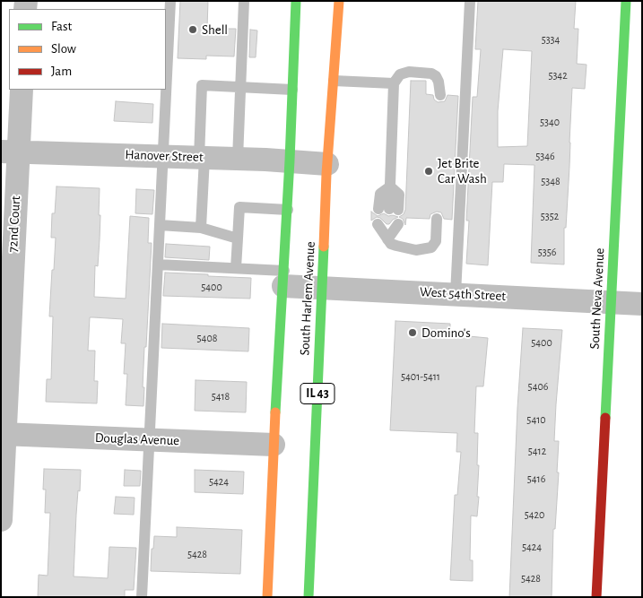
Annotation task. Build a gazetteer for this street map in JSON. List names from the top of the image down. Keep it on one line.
{"streets":{"main road":["South Harlem Avenue","South Neva Avenue","IL 43"],"street":["Hanover Street","72nd Court","West 54th Street","Douglas Avenue"]},"crossings":[["Hanover Street","72nd Court"],["Hanover Street","South Harlem Avenue"],["72nd Court","Douglas Avenue"],["West 54th Street","South Harlem Avenue"],["West 54th Street","South Neva Avenue"],["South Harlem Avenue","Douglas Avenue"]],"places":["Shell","Jet Brite Car Wash","Domino's"],"house_numbers":["5334","5342","5340","5346","5348","5352","5356","5400","5408","5400","5401-5411","5406","5418","5410","5412","5416","5424","5420","5424","5428","5428"],"legend":["Fast","Slow","Jam"]}
